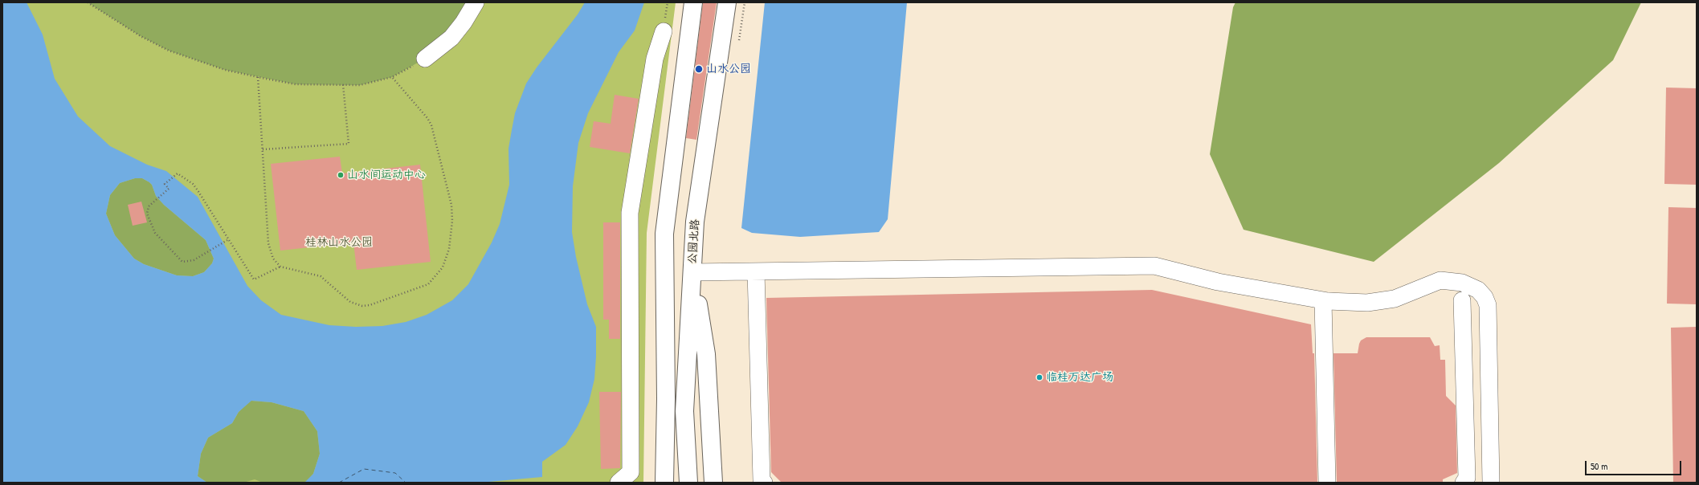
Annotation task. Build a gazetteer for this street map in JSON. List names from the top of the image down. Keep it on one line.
{"streets":{"main road":["公园北路"]},"parks":["桂林山水公园"],"places":["山水公园","山水间运动中心","临桂万达广场"],"scale_bar":"50 m"}
